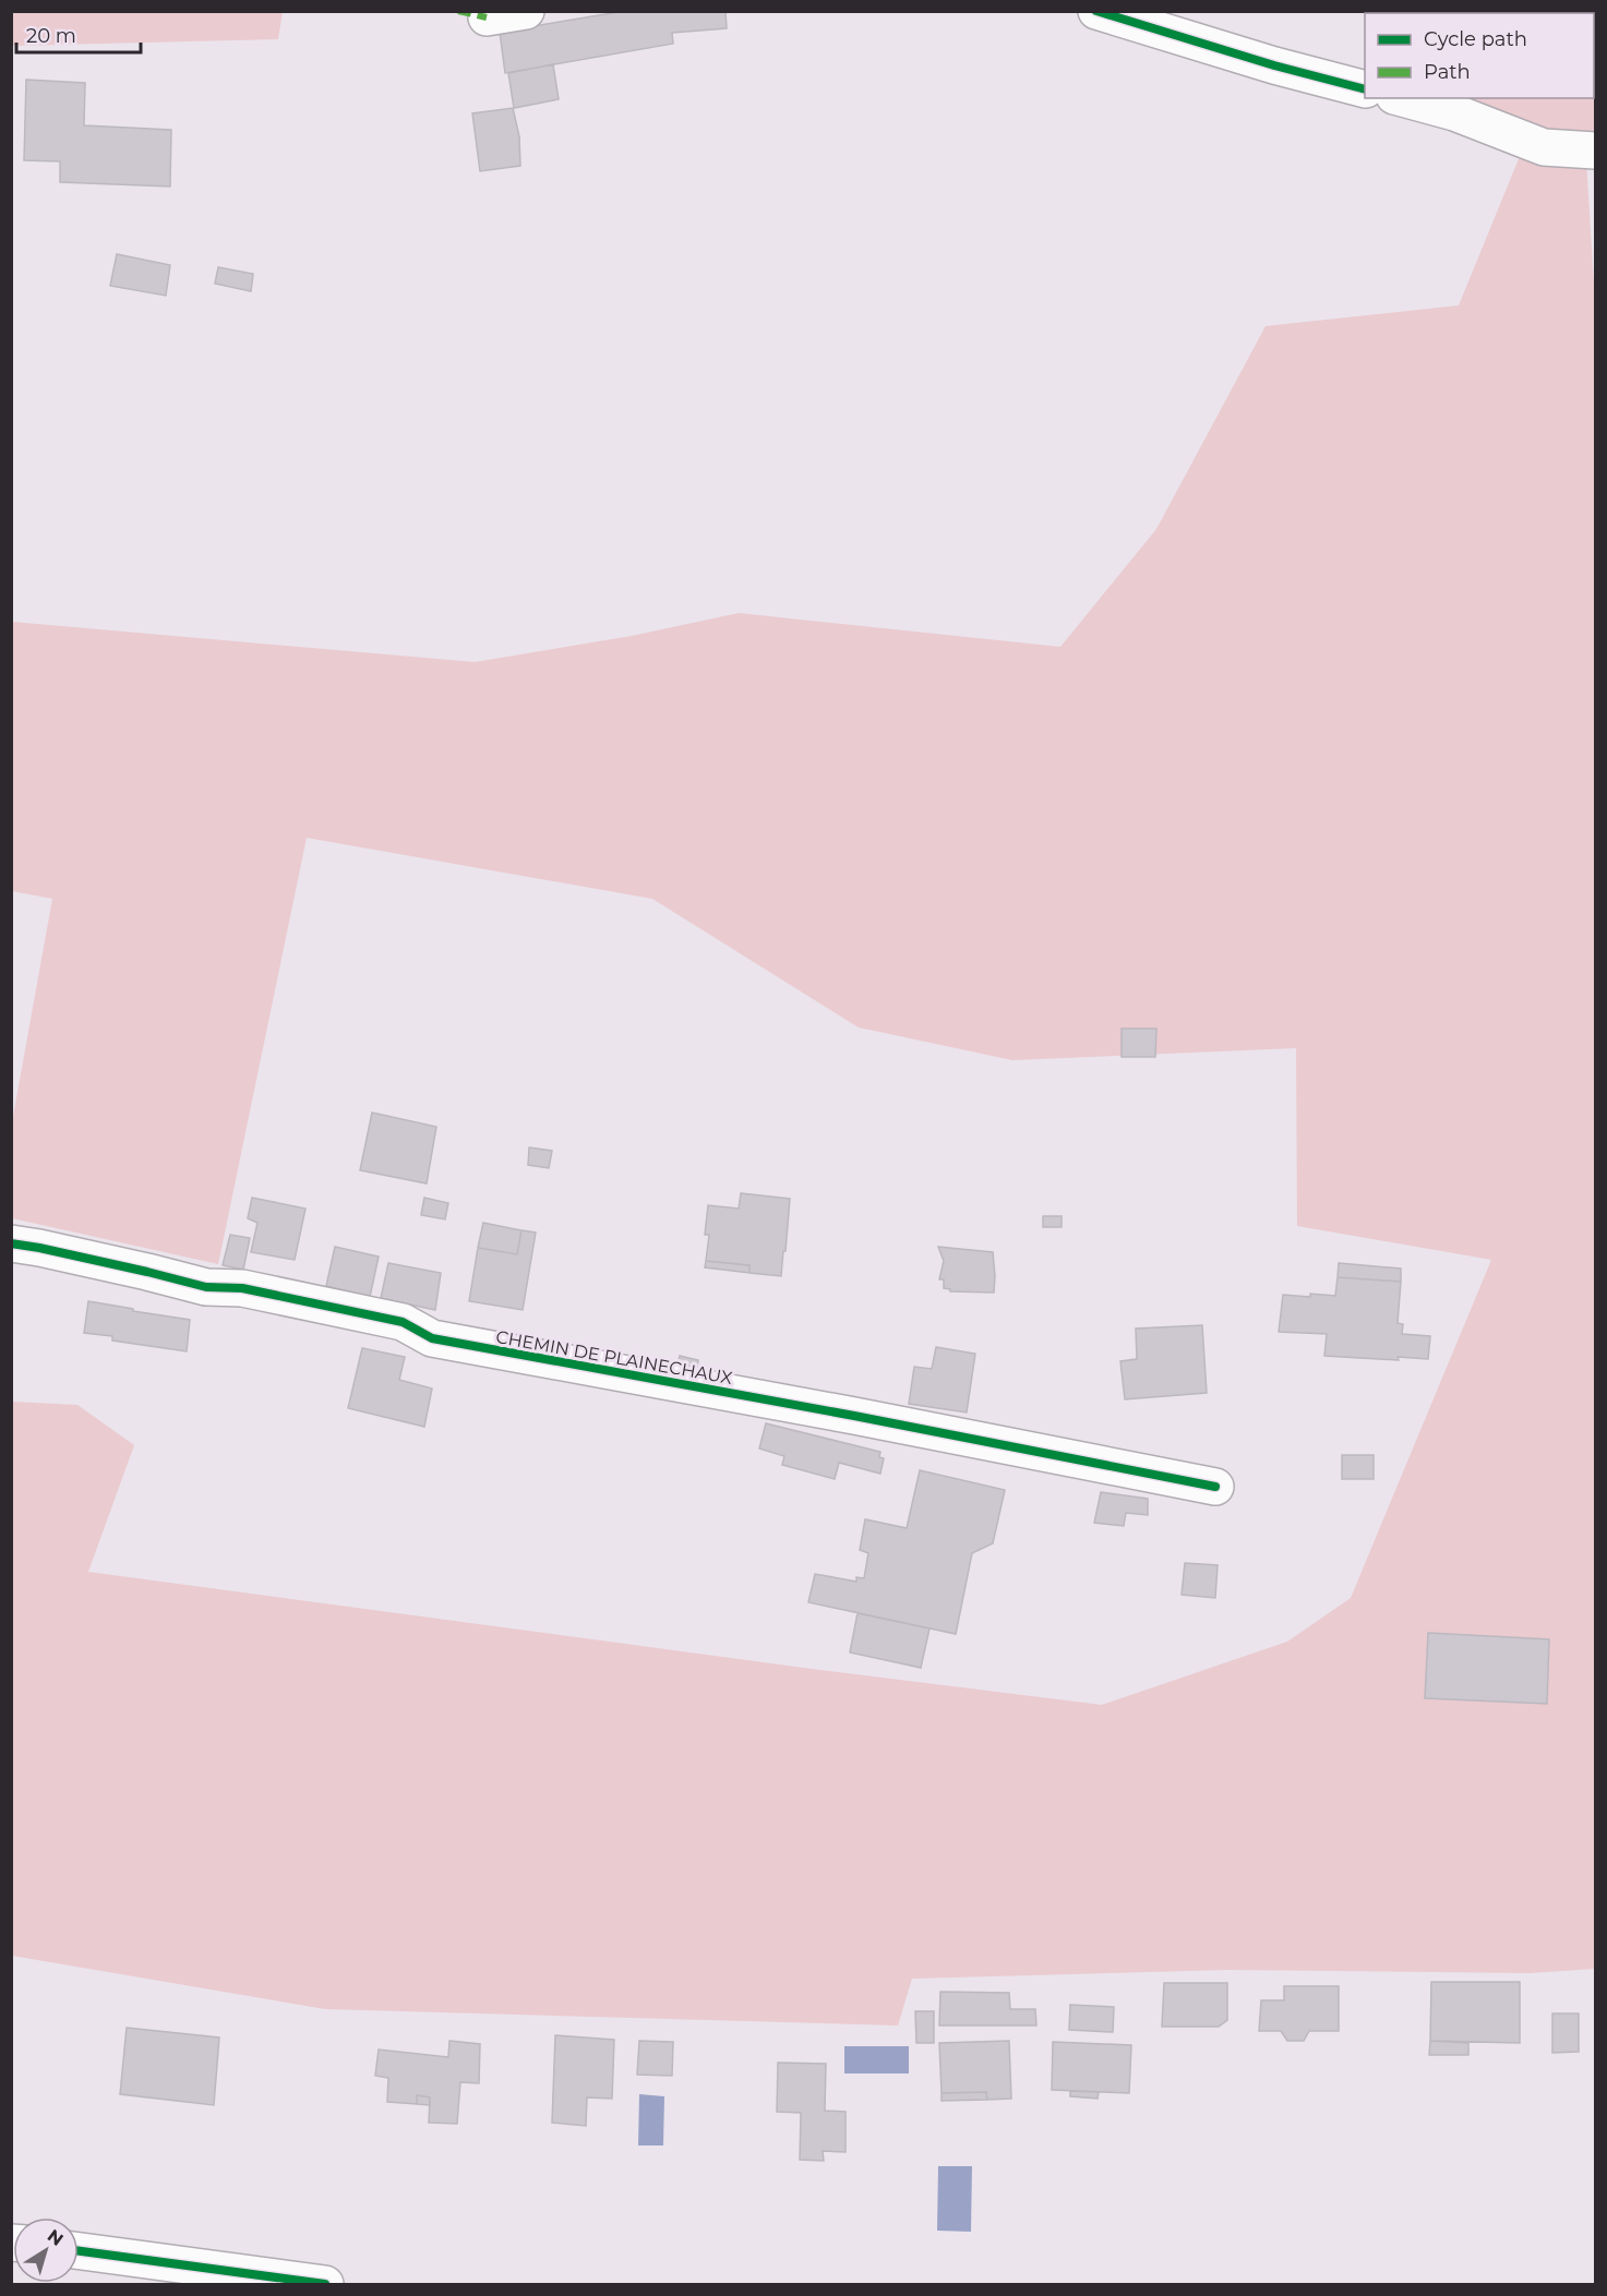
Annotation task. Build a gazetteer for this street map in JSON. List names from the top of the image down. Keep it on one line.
{"streets":{"street":["CHEMIN DE PLAINECHAUX"]},"legend":["Cycle path","Path"],"scale_bar":"20 m","north":"top right"}
